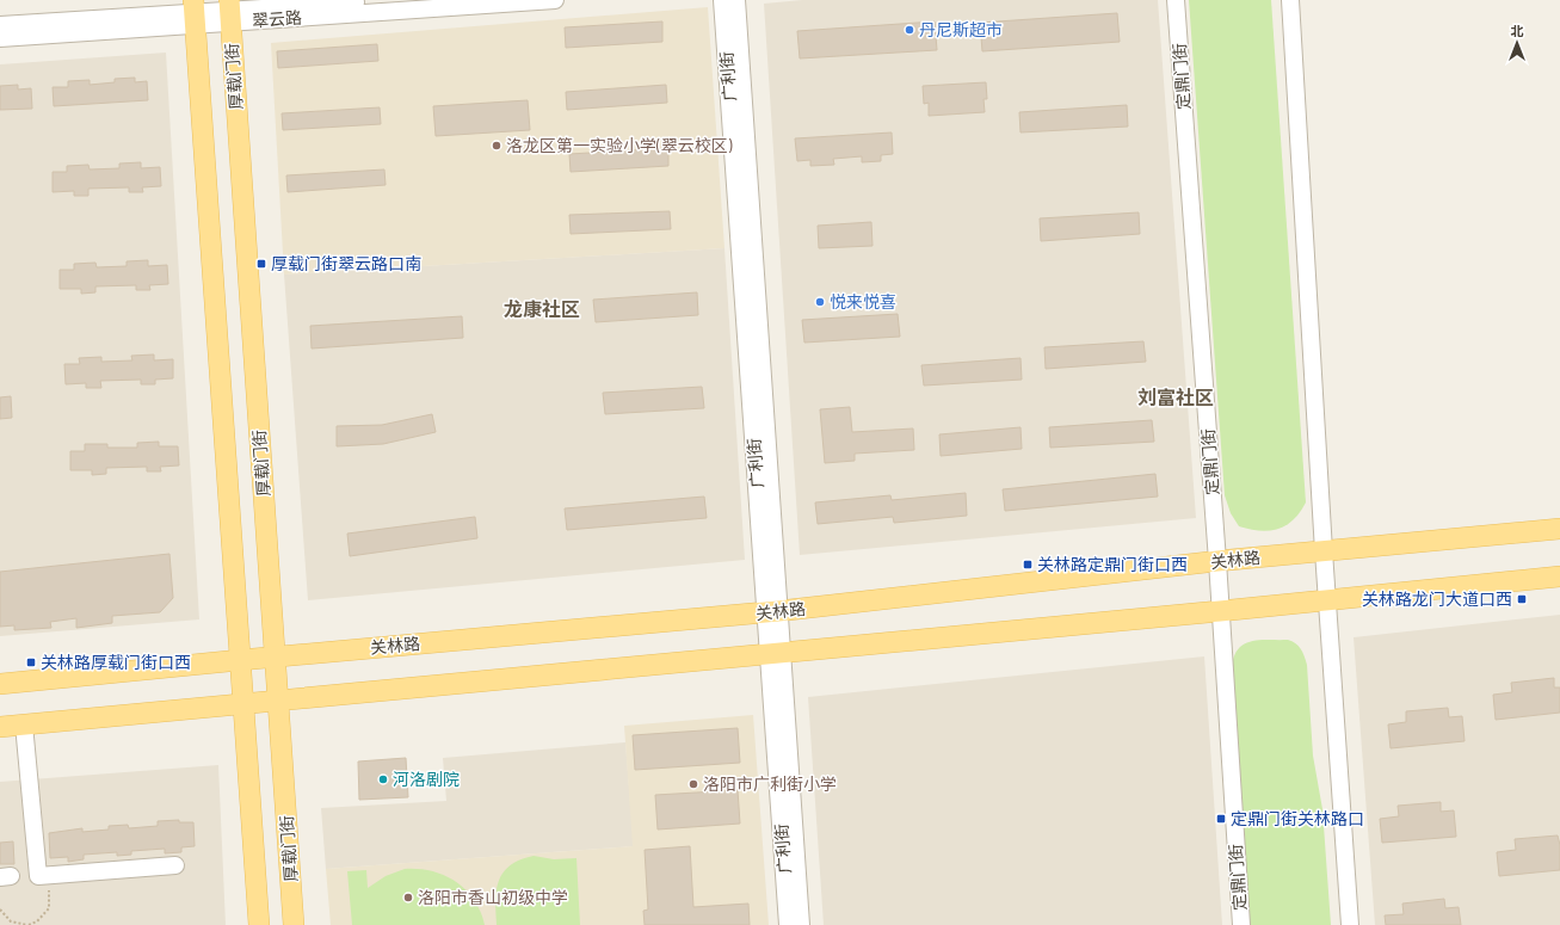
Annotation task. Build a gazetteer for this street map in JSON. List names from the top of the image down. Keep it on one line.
{"streets":{"main road":["厚载门街","关林路"],"street":["翠云路","广利街","定鼎门街"]},"crossings":[["翠云路","厚载门街"],["厚载门街","关林路"],["广利街","关林路"],["定鼎门街","关林路"]],"districts":["龙康社区","刘富社区"],"places":{"other":["丹尼斯超市","洛龙区第一实验小学(翠云校区)","悦来悦喜","河洛剧院","洛阳市广利街小学","洛阳市香山初级中学"],"transit":["厚载门街翠云路口南","关林路定鼎门街口西","关林路龙门大道口西","关林路厚载门街口西","定鼎门街关林路口"]},"north":"top"}
